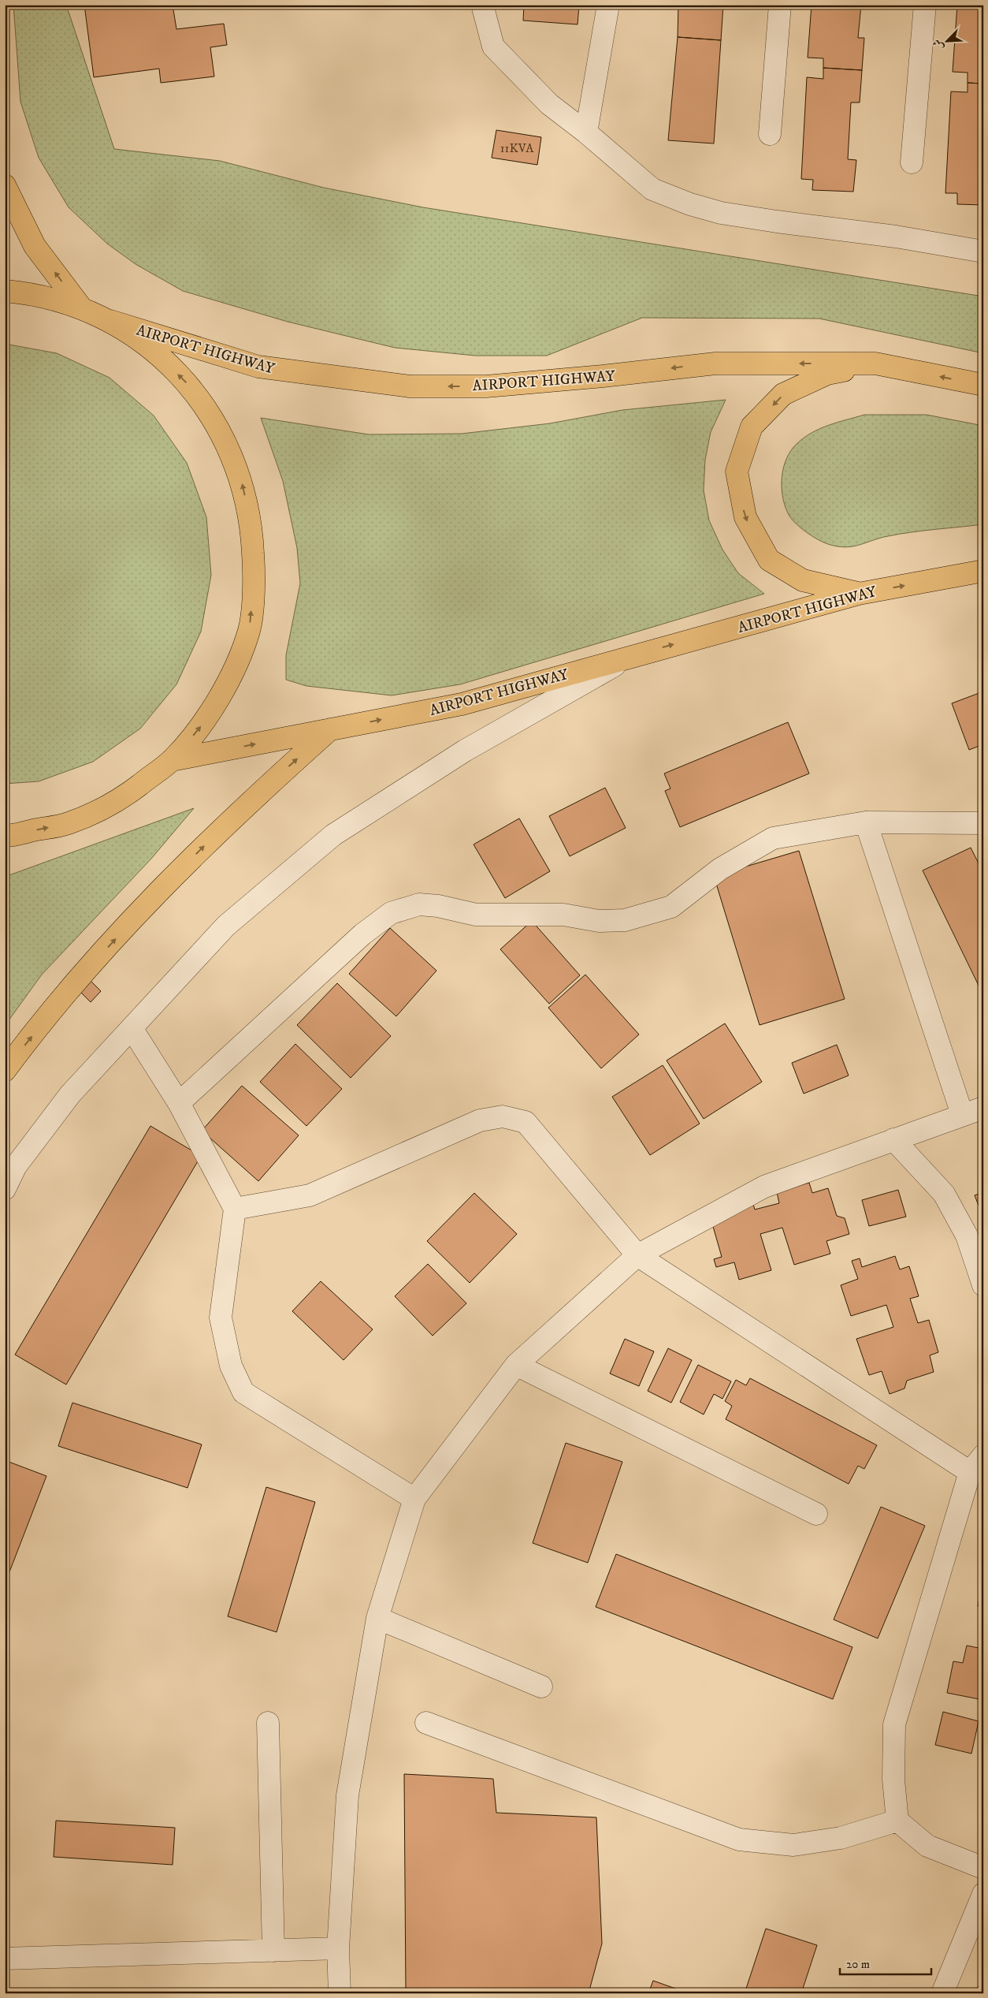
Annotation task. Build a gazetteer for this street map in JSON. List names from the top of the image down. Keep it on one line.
{"streets":{"highway":["AIRPORT HIGHWAY"]},"house_numbers":["11KVA"],"scale_bar":"20 m","north":"bottom left"}
